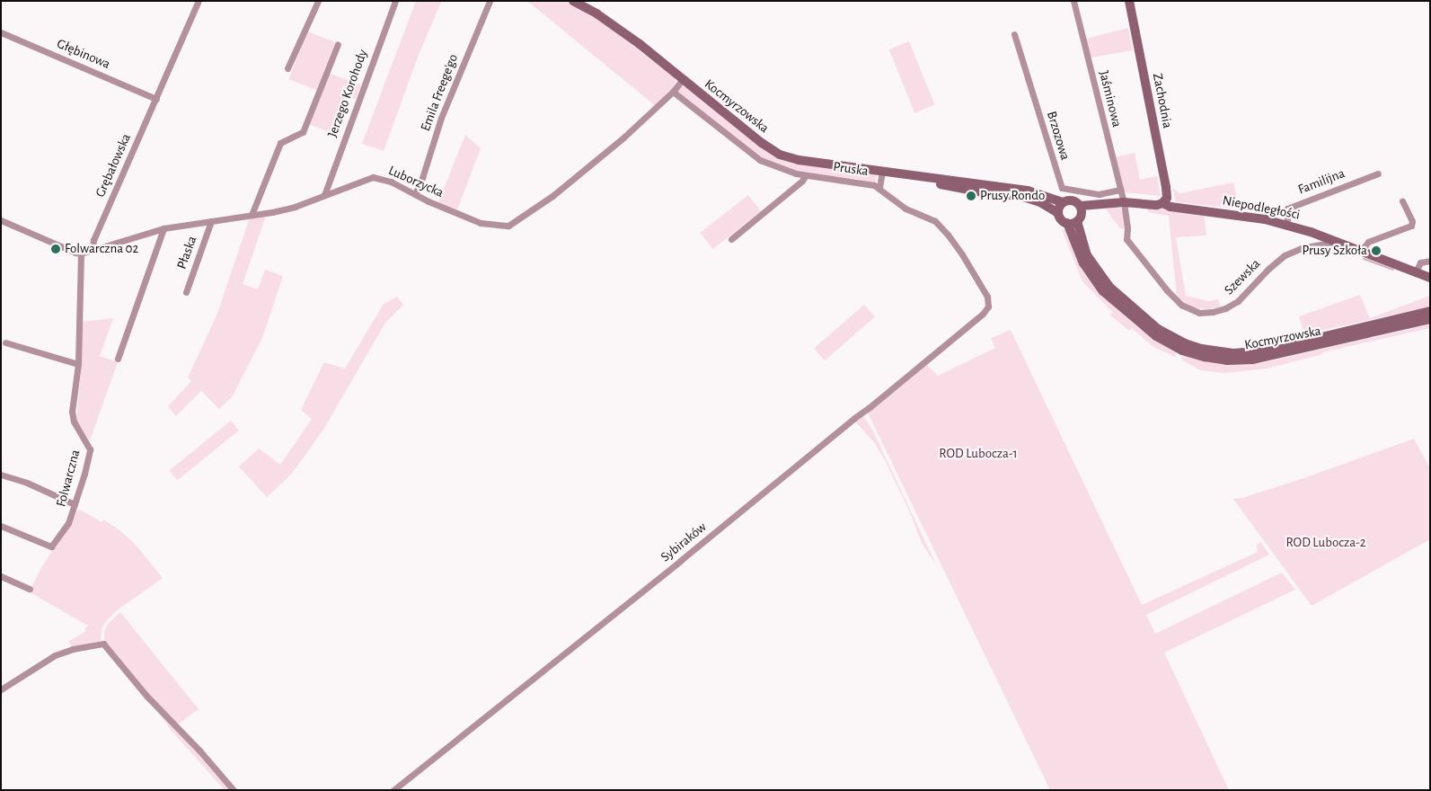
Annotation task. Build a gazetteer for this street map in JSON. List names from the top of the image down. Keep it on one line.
{"streets":{"main road":["Zachodnia","Kocmyrzowska","Niepodległości"],"street":["Głębinowa","Emila Freege'go","Jerzego Korohody","Jaśminowa","Brzozowa","Grębałowska","Pruska","Luborzycka","Familijna","Płaska","Szewska","Folwarczna","Sybiraków"]},"crossings":[["Głębinowa","Grębałowska"],["Emila Freege'go","Luborzycka"],["Jerzego Korohody","Luborzycka"],["Jaśminowa","Brzozowa"],["Jaśminowa","Niepodległości"],["Jaśminowa","Szewska"],["Zachodnia","Niepodległości"],["Kocmyrzowska","Luborzycka"],["Kocmyrzowska","Niepodległości"],["Grębałowska","Luborzycka"],["Pruska","Luborzycka"],["Pruska","Sybiraków"],["Luborzycka","Płaska"],["Familijna","Niepodległości"],["Niepodległości","Szewska"]],"parks":["ROD Lubocza-1","ROD Lubocza-2"],"places":["Prusy Rondo","Folwarczna 02","Prusy Szkoła"]}
